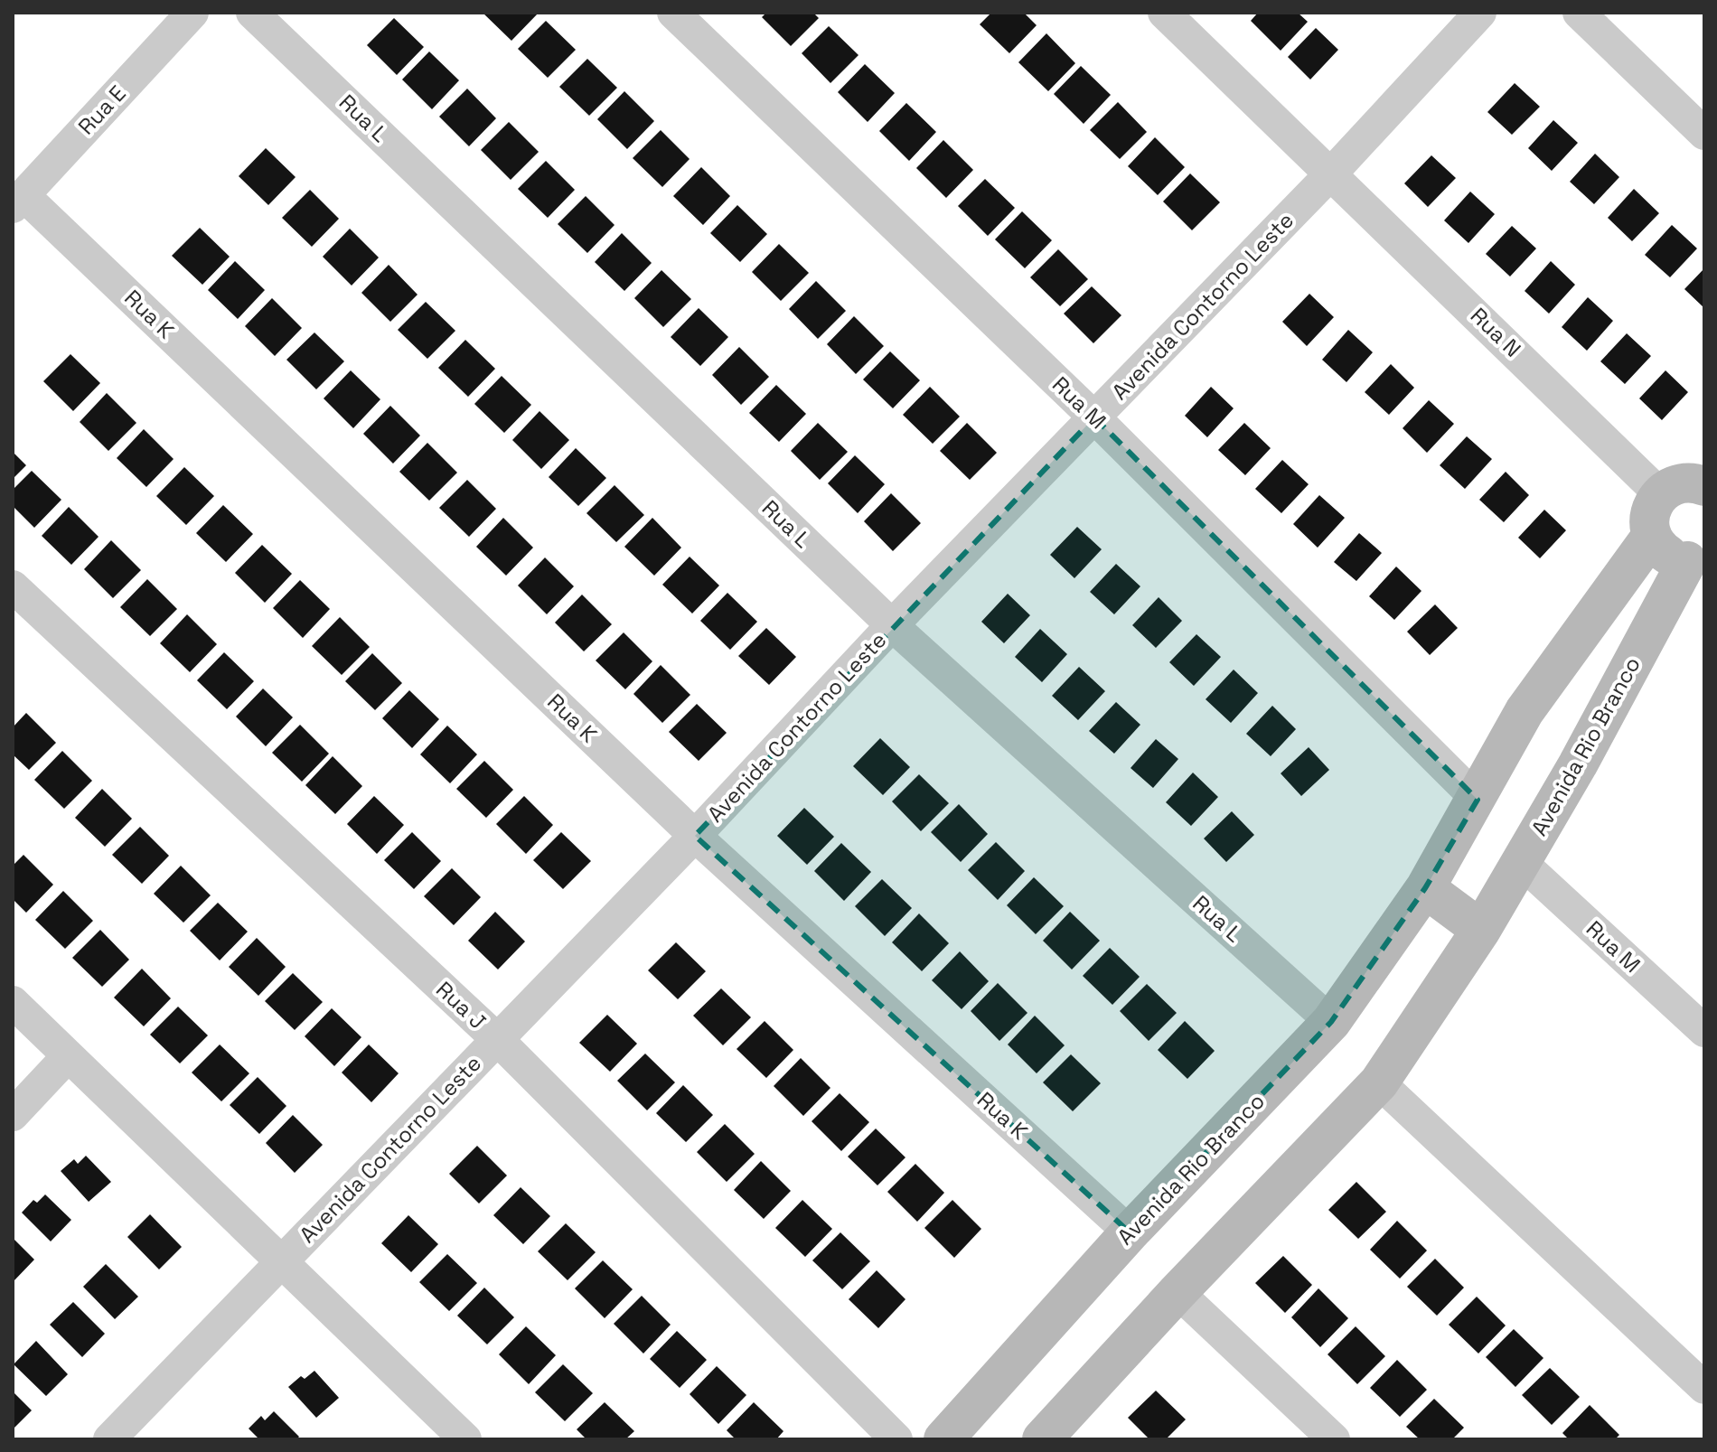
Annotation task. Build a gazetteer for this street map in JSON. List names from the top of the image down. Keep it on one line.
{"streets":{"street":["Rua E","Rua L","Avenida Contorno Leste","Rua K","Rua N","Rua M","Avenida Rio Branco","Rua J"]},"crossings":[["Rua E","Rua K"],["Rua L","Avenida Contorno Leste"],["Rua L","Avenida Rio Branco"],["Avenida Contorno Leste","Rua K"],["Avenida Contorno Leste","Rua N"],["Avenida Contorno Leste","Rua M"],["Avenida Contorno Leste","Rua J"],["Rua K","Avenida Rio Branco"],["Rua M","Avenida Rio Branco"]]}
